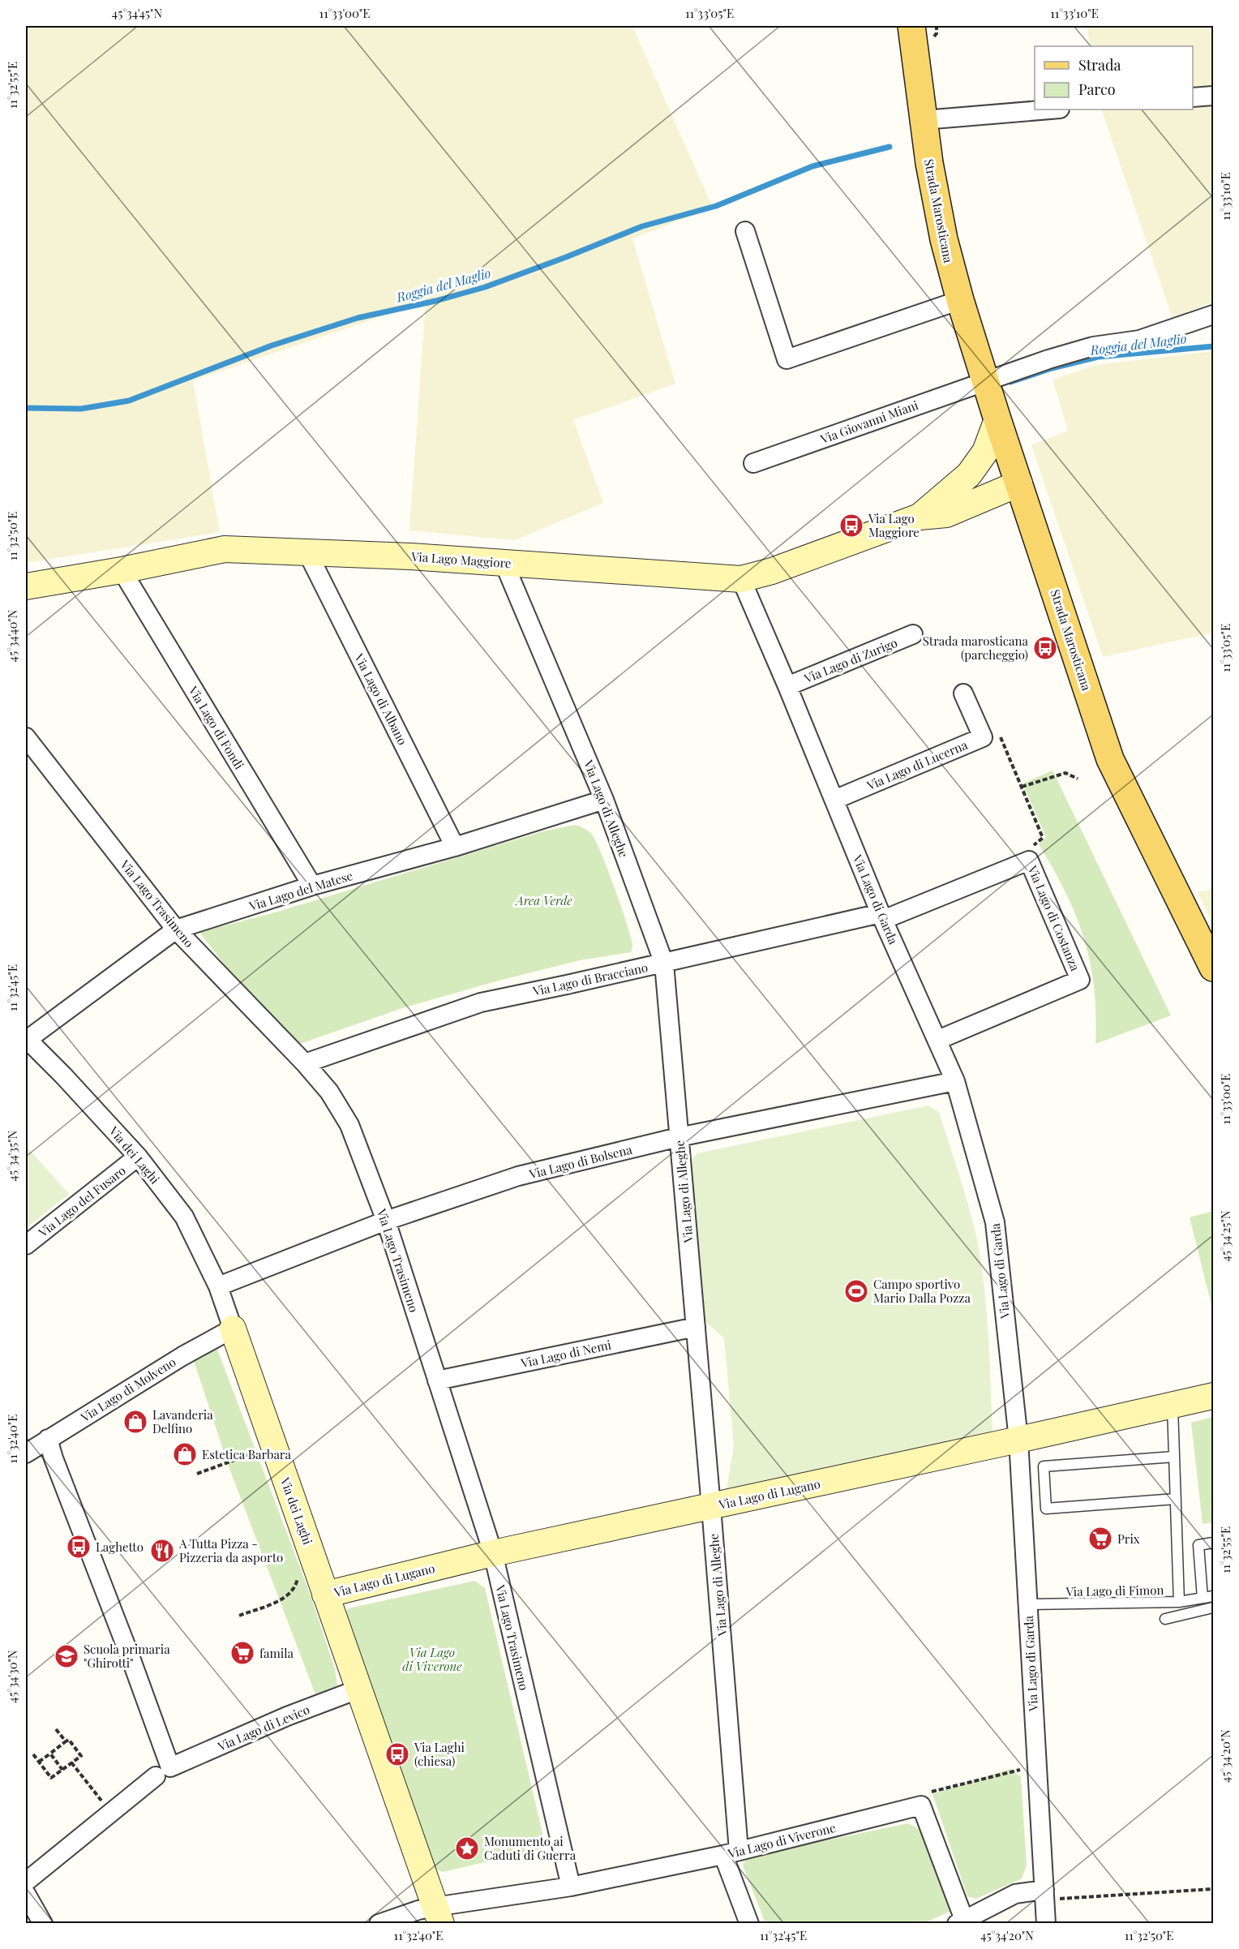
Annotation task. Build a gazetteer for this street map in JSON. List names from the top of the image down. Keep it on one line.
{"streets":{"main road":["Strada Marosticana"],"street":["Via Giovanni Miani","Via Lago Maggiore","Via Lago di Zurigo","Via Lago di Albano","Via Lago di Fondi","Via Lago di Lucerna","Via Lago di Alleghe","Via Lago del Matese","Via Lago di Garda","Via Lago Trasimeno","Via Lago di Costanza","Via Lago di Bracciano","Via dei Laghi","Via Lago di Bolsena","Via Lago del Fusaro","Via Lago di Nemi","Via Lago di Molveno","Via Lago di Lugano","Via Lago di Levico","Via Lago di Viverone"],"lane":["Via Lago di Fimon"]},"crossings":[["Strada Marosticana","Via Giovanni Miani"],["Strada Marosticana","Via Lago Maggiore"],["Via Lago Maggiore","Via Lago di Albano"],["Via Lago Maggiore","Via Lago di Fondi"],["Via Lago Maggiore","Via Lago di Alleghe"],["Via Lago Maggiore","Via Lago di Garda"],["Via Lago di Zurigo","Via Lago di Garda"],["Via Lago di Albano","Via Lago del Matese"],["Via Lago di Fondi","Via Lago del Matese"],["Via Lago di Lucerna","Via Lago di Garda"],["Via Lago di Alleghe","Via Lago del Matese"],["Via Lago di Alleghe","Via Lago di Bracciano"],["Via Lago di Alleghe","Via Lago di Bolsena"],["Via Lago di Alleghe","Via Lago di Nemi"],["Via Lago di Alleghe","Via Lago di Lugano"],["Via Lago di Alleghe","Via Lago di Viverone"],["Via Lago del Matese","Via Lago Trasimeno"],["Via Lago del Matese","Via dei Laghi"],["Via Lago di Garda","Via Lago di Costanza"],["Via Lago di Garda","Via Lago di Bracciano"],["Via Lago di Garda","Via Lago di Bolsena"],["Via Lago di Garda","Via Lago di Lugano"],["Via Lago di Garda","Via Lago di Fimon"],["Via Lago Trasimeno","Via Lago di Bracciano"],["Via Lago Trasimeno","Via Lago di Bolsena"],["Via Lago Trasimeno","Via Lago di Nemi"],["Via Lago Trasimeno","Via Lago di Lugano"],["Via Lago Trasimeno","Via Lago di Viverone"],["Via Lago di Costanza","Via Lago di Bracciano"],["Via dei Laghi","Via Lago di Bolsena"],["Via dei Laghi","Via Lago del Fusaro"],["Via dei Laghi","Via Lago di Molveno"],["Via dei Laghi","Via Lago di Lugano"],["Via dei Laghi","Via Lago di Levico"],["Via dei Laghi","Via Lago di Viverone"]],"water":["Roggia del Maglio"],"parks":["Area Verde","Via Lago di Viverone"],"places":{"bus stop":["Via Lago Maggiore","Strada marosticana (parcheggio)","Laghetto","Via Laghi (chiesa)"],"sports":["Campo sportivo Mario Dalla Pozza"],"shop":["Lavanderia Delfino","Estetica Barbara"],"supermarket":["Prix","famila"],"restaurant":["A Tutta Pizza - Pizzeria da asporto"],"school or university":["Scuola primaria \"Ghirotti\""],"place":["Monumento ai Caduti di Guerra"]},"legend":["Strada","Parco"],"coordinates":["45°34'45\"N","11°33'00\"E","11°33'05\"E","11°33'10\"E","11°32'55\"E","11°32'50\"E","45°34'40\"N","11°32'45\"E","45°34'35\"N","45°34'25\"N","11°32'40\"E","45°34'30\"N","45°34'20\"N"]}
